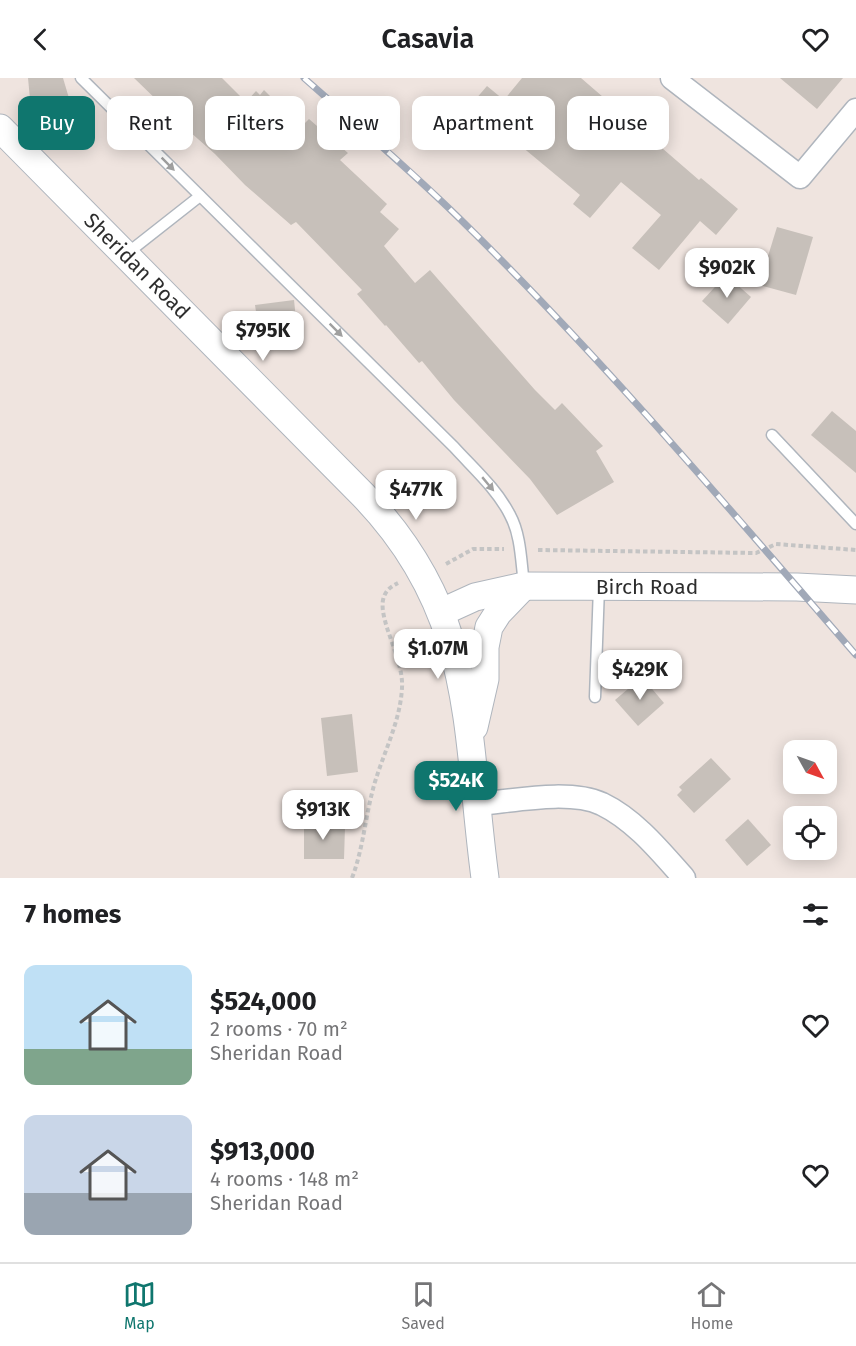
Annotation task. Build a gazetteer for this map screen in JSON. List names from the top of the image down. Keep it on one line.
{"streets":{"street":["Sheridan Road","Birch Road"]},"crossings":[["Sheridan Road","Birch Road"]],"north":"bottom right","page":{"header":"Casavia","chip":["Buy","Rent","Filters","New","Apartment","House"],"price":["$902K","$795K","$477K","$1.07M","$429K","$524K","$913K"],"heading":"7 homes","list":[{"name":"$524,000","note":"2 rooms · 70 m² · Sheridan Road"},{"name":"$913,000","note":"4 rooms · 148 m² · Sheridan Road"}],"tabs":["Map","Saved","Home"]}}
